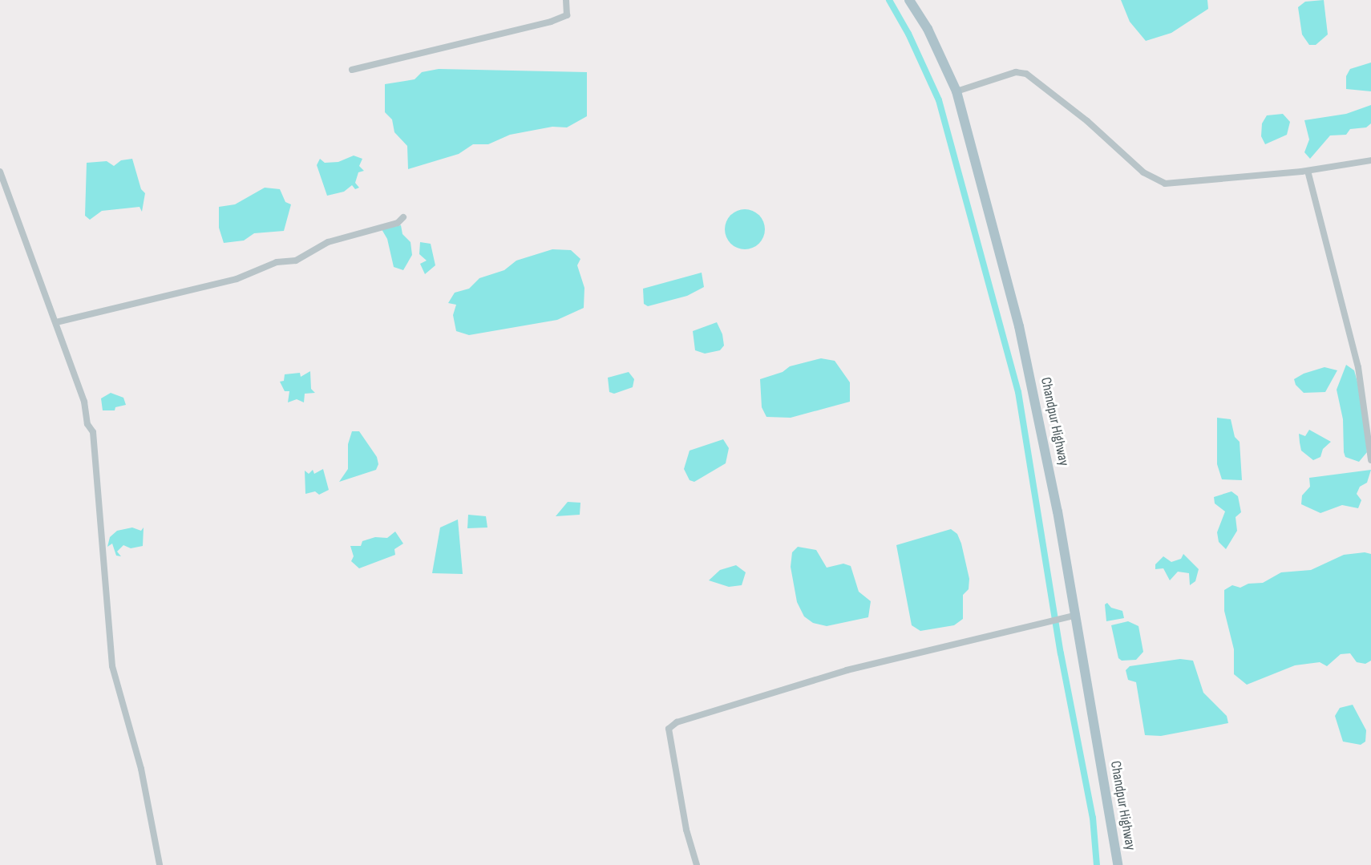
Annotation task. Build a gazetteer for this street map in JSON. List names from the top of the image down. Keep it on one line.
{"streets":{"main road":["Chandpur Highway"]}}
